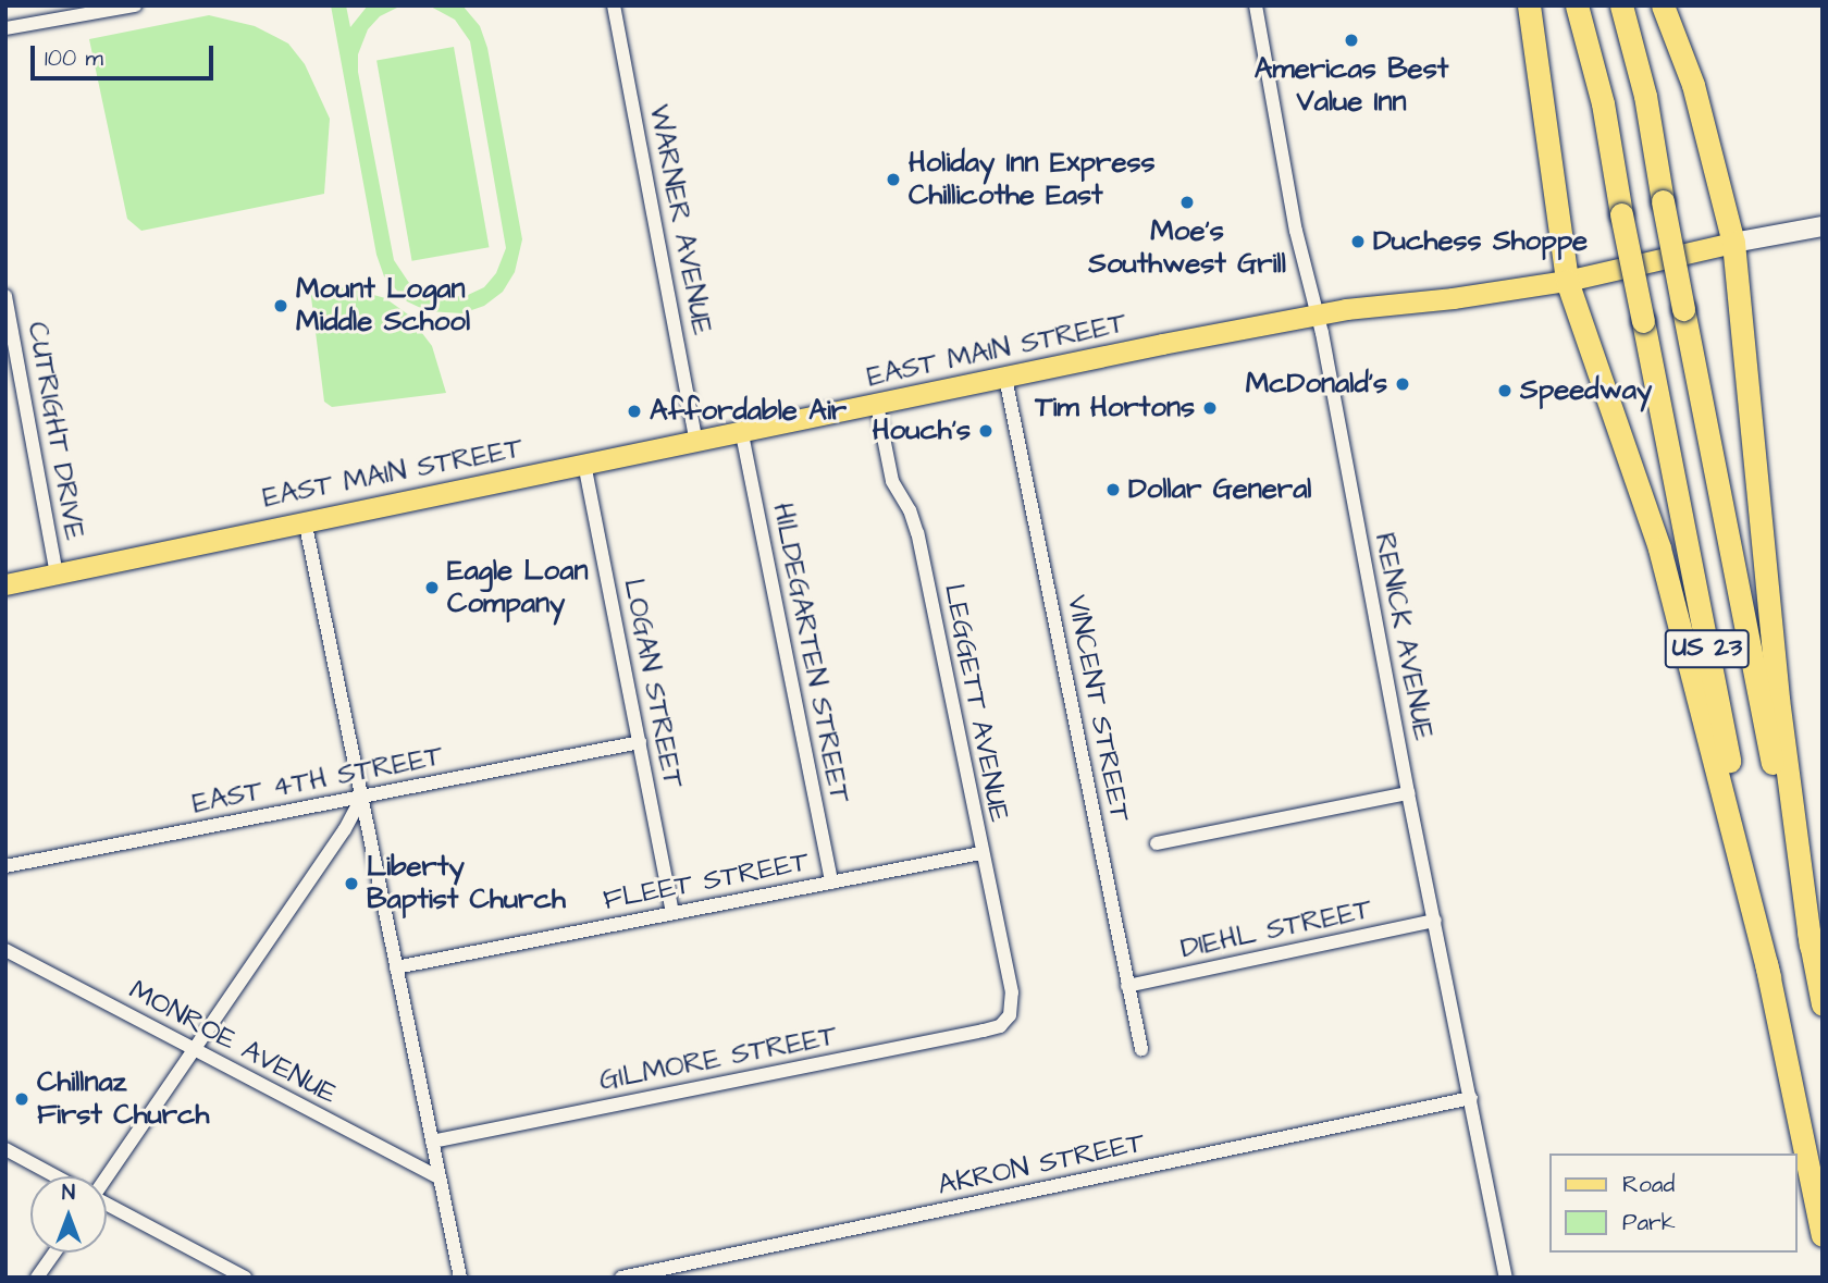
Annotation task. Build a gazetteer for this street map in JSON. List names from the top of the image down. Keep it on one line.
{"streets":{"highway":["US 23"],"main road":["EAST MAIN STREET"],"street":["WARNER AVENUE","CUTRIGHT DRIVE","RENICK AVENUE","HILDEGARTEN STREET","LOGAN STREET","LEGGETT AVENUE","VINCENT STREET","EAST 4TH STREET","FLEET STREET","DIEHL STREET","MONROE AVENUE","GILMORE STREET","AKRON STREET"]},"crossings":[["WARNER AVENUE","EAST MAIN STREET"],["EAST MAIN STREET","CUTRIGHT DRIVE"],["EAST MAIN STREET","RENICK AVENUE"],["EAST MAIN STREET","HILDEGARTEN STREET"],["EAST MAIN STREET","LOGAN STREET"],["EAST MAIN STREET","LEGGETT AVENUE"],["EAST MAIN STREET","VINCENT STREET"],["RENICK AVENUE","DIEHL STREET"],["RENICK AVENUE","AKRON STREET"],["HILDEGARTEN STREET","FLEET STREET"],["LOGAN STREET","EAST 4TH STREET"],["LOGAN STREET","FLEET STREET"],["LEGGETT AVENUE","FLEET STREET"],["LEGGETT AVENUE","GILMORE STREET"],["VINCENT STREET","DIEHL STREET"]],"places":["Americas Best Value Inn","Holiday Inn Express Chillicothe East","Moe's Southwest Grill","Duchess Shoppe","Mount Logan Middle School","McDonald's","Speedway","Tim Hortons","Affordable Air","Houch's","Dollar General","Eagle Loan Company","Liberty Baptist Church","Chillnaz First Church"],"legend":["Road","Park"],"scale_bar":"100 m","north":"top"}
